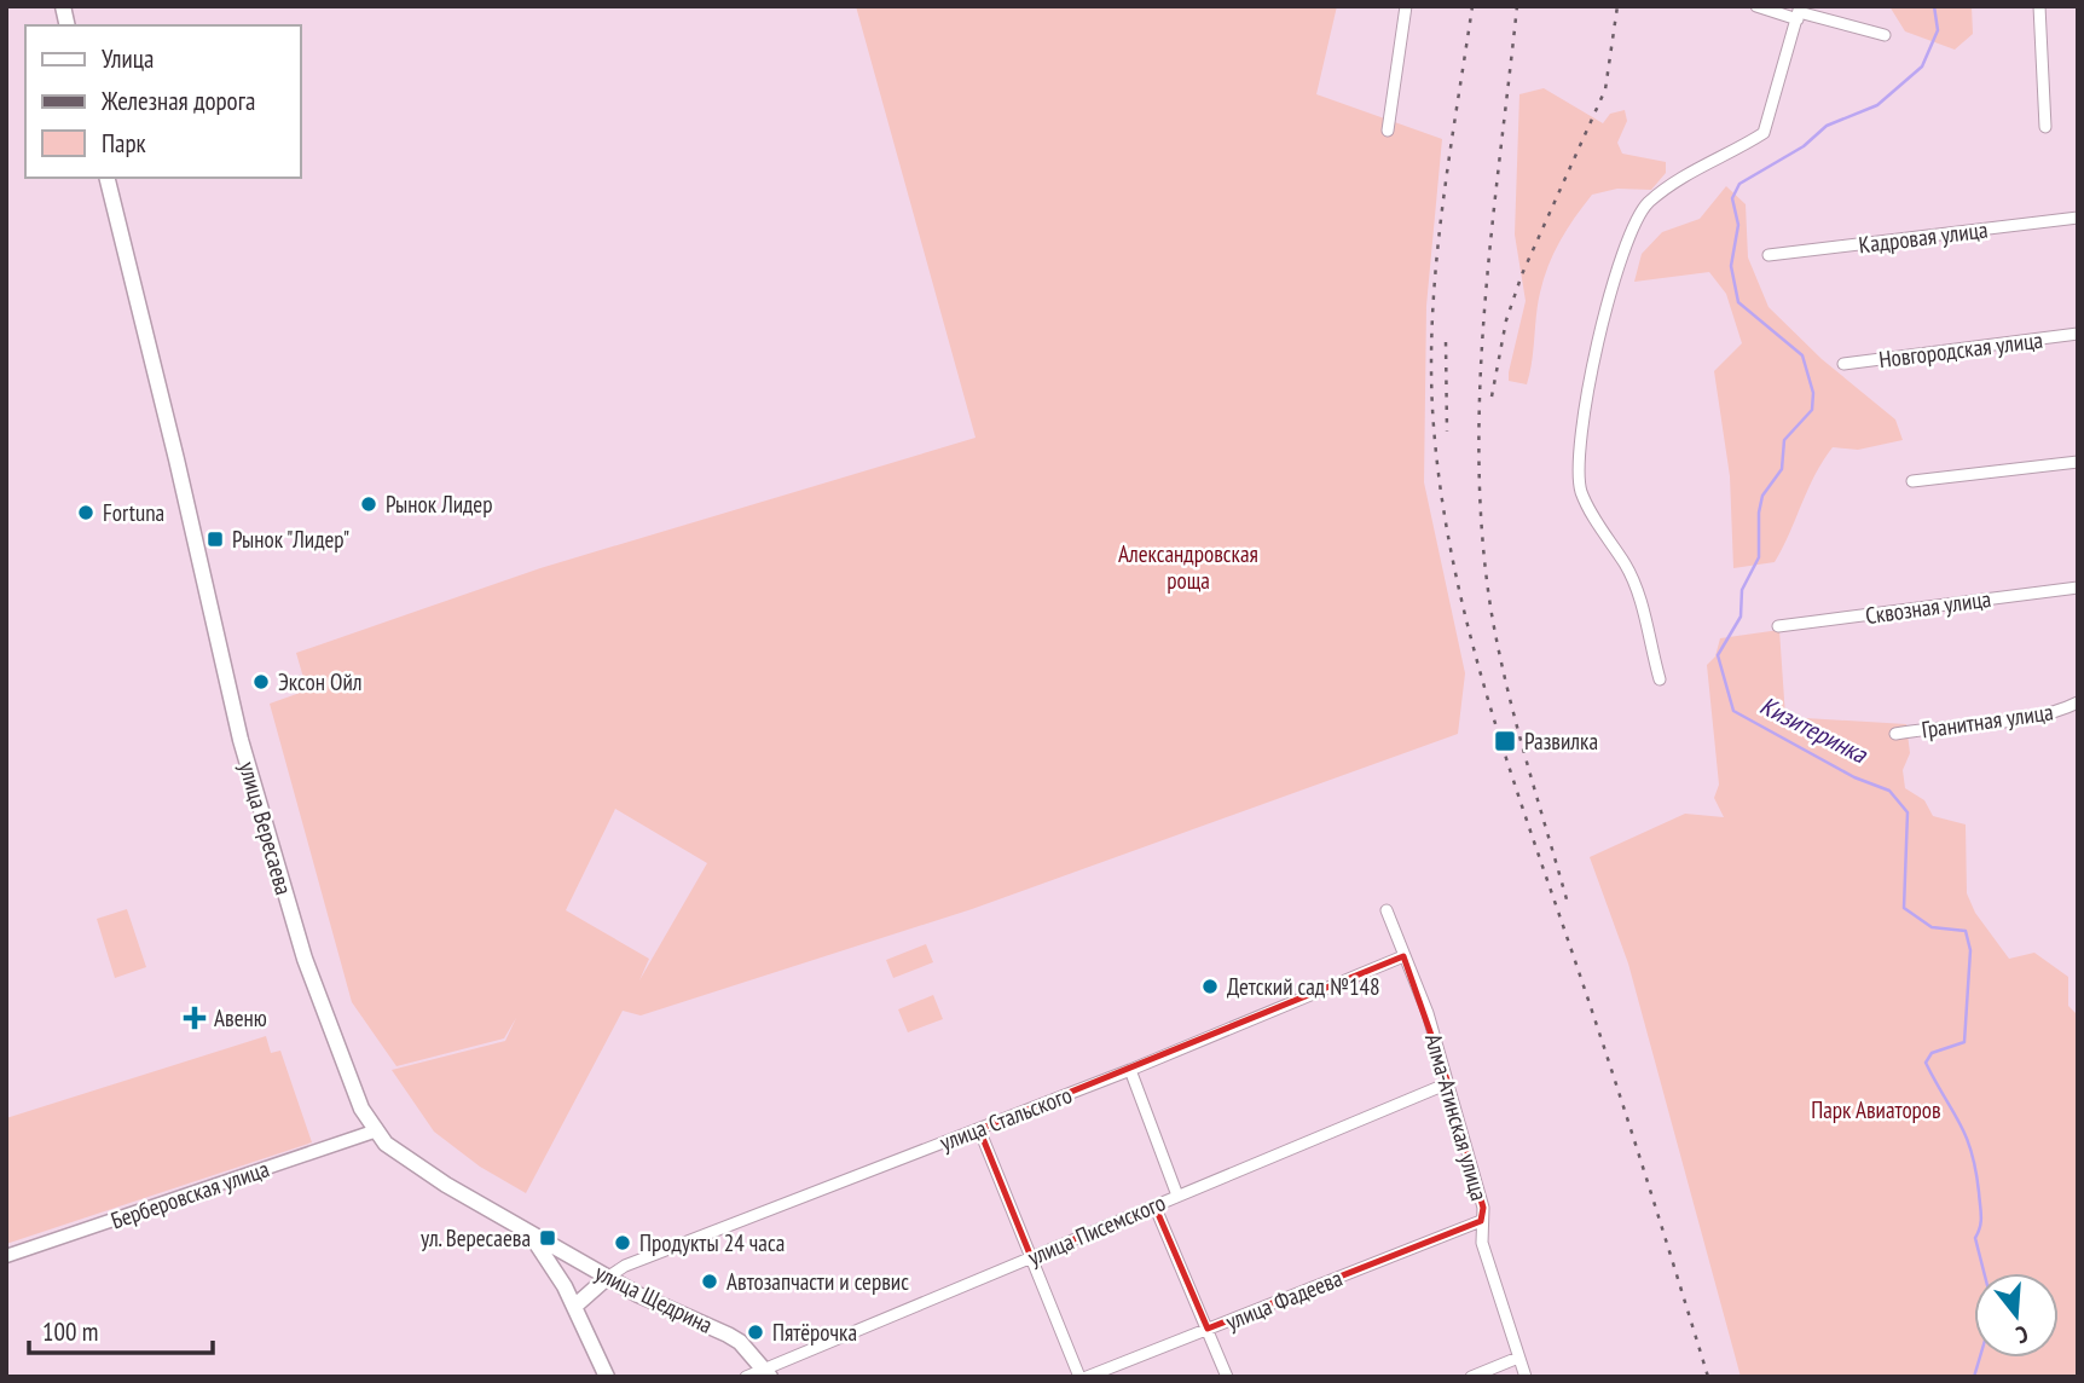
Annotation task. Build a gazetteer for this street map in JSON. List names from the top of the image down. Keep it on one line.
{"streets":{"main road":["улица Вересаева","улица Щедрина"],"street":["Кадровая улица","Новгородская улица","Сквозная улица","Гранитная улица","Алма-Атинская улица","улица Стальского","Берберовская улица","улица Писемского","улица Фадеева"]},"crossings":[["улица Вересаева","Берберовская улица"],["улица Вересаева","улица Щедрина"],["Алма-Атинская улица","улица Стальского"],["Алма-Атинская улица","улица Писемского"],["Алма-Атинская улица","улица Фадеева"],["улица Стальского","улица Щедрина"],["улица Писемского","улица Щедрина"]],"water":["Кизитеринка"],"parks":["Александровская роща","Парк Авиаторов"],"places":{"other":["Рынок Лидер","Fortuna","Эксон Ойл","Детский сад №148","Продукты 24 часа","Автозапчасти и сервис","Пятёрочка"],"transit":["Рынок \"Лидер\"","Развилка","ул. Вересаева"],"health":["Авеню"]},"legend":["Улица","Железная дорога","Парк"],"scale_bar":"100 m","north":"bottom"}
